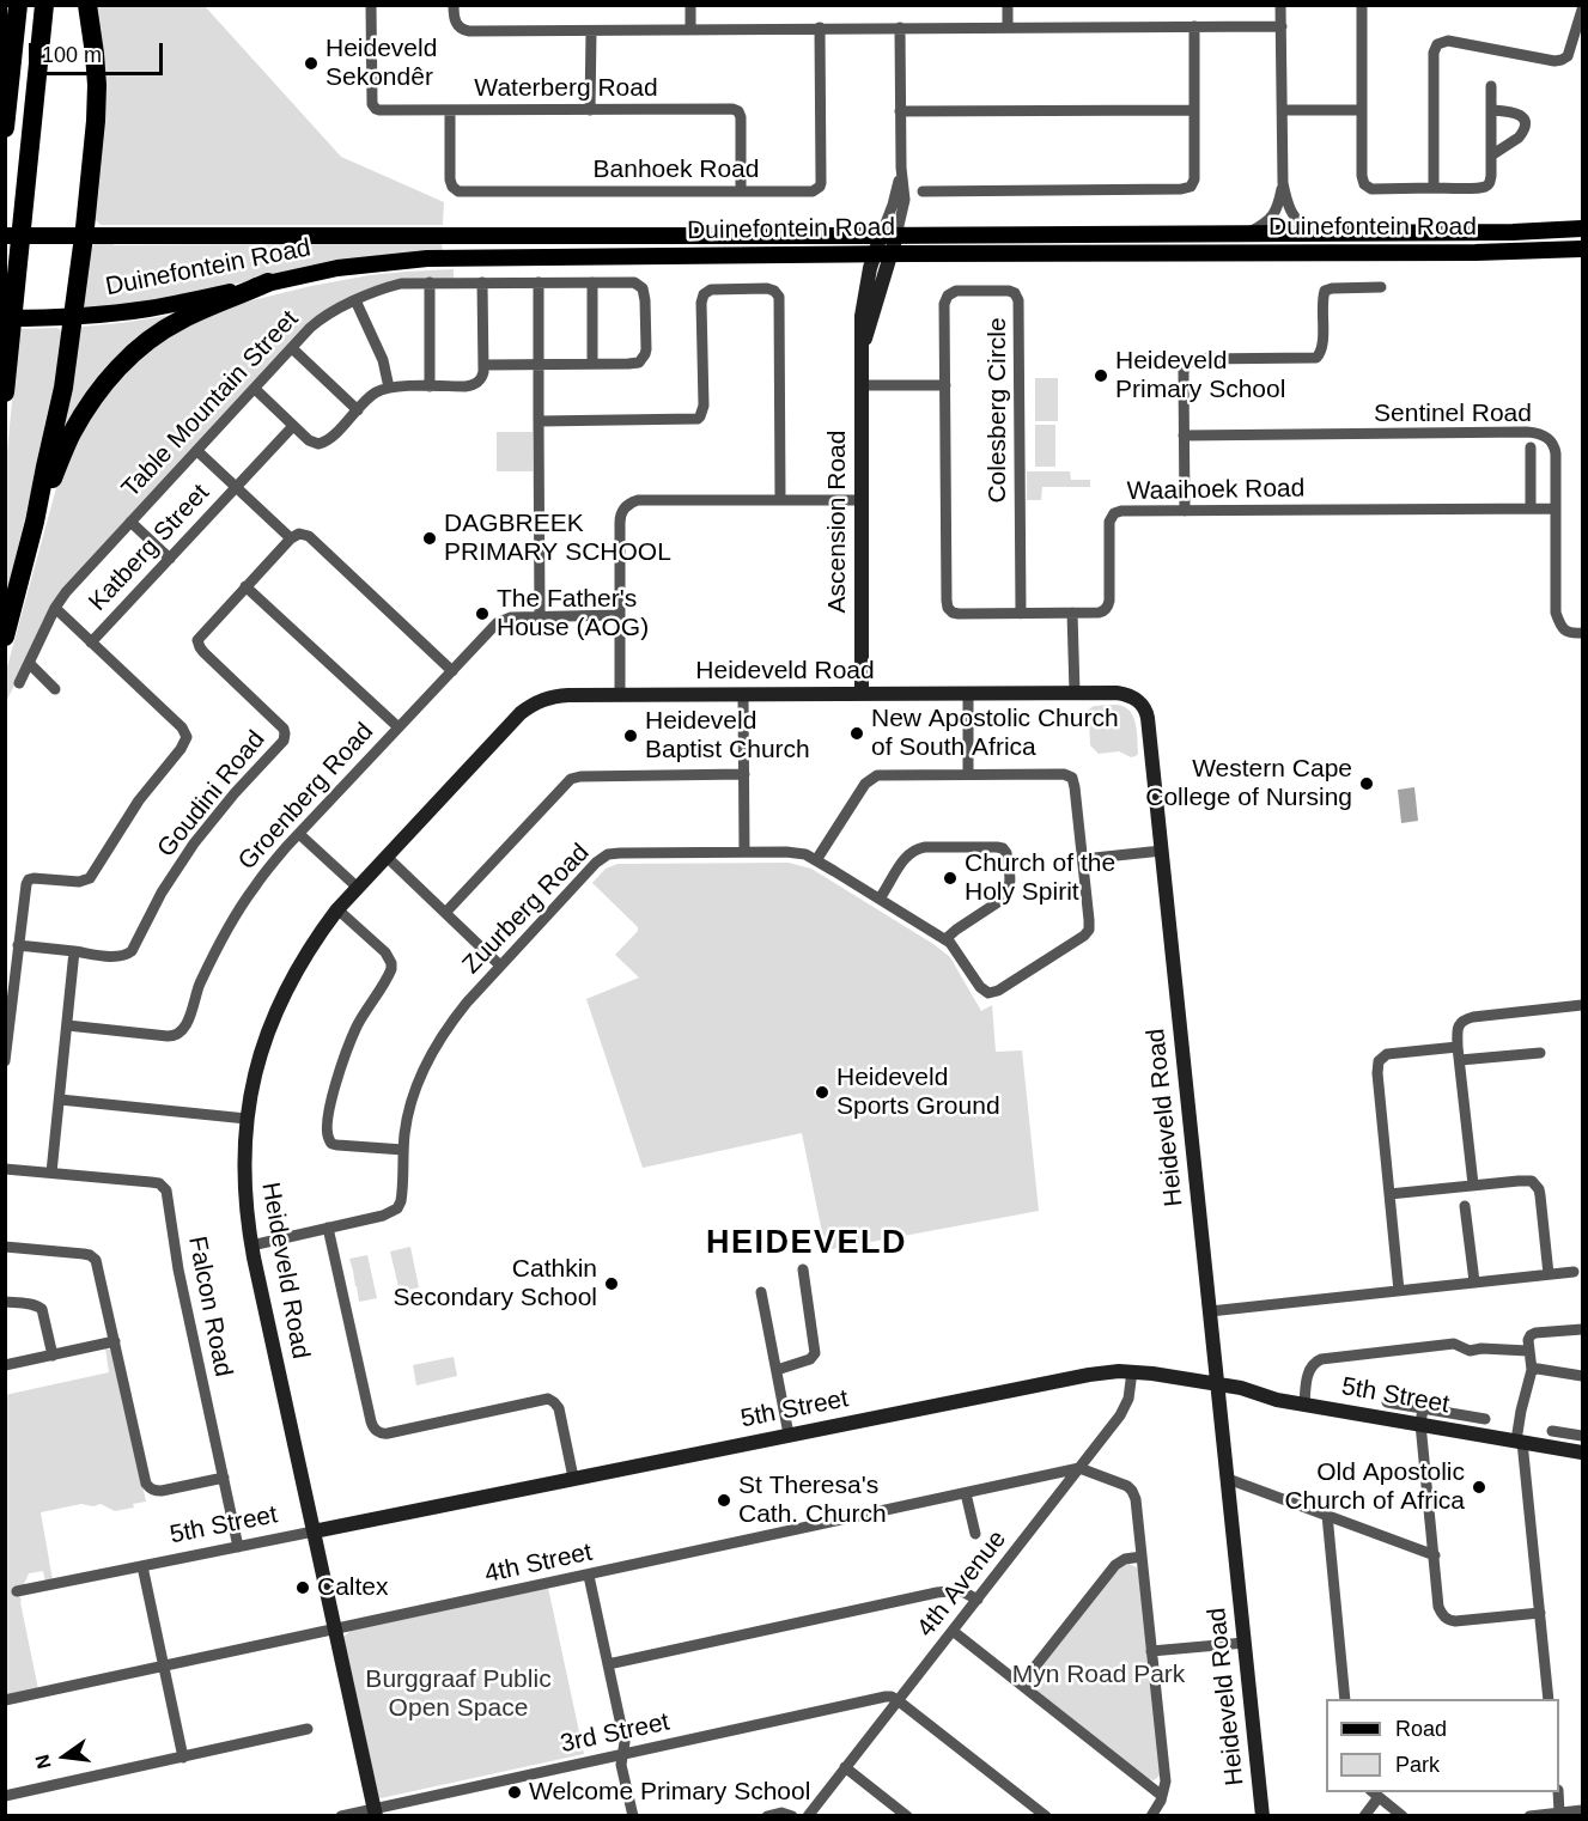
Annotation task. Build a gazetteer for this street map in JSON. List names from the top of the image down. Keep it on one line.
{"streets":{"main road":["Duinefontein Road"],"street":["Waterberg Road","Banhoek Road","Table Mountain Street","Colesberg Circle","Sentinel Road","Waaihoek Road","Ascension Road","Katberg Street","Heideveld Road","Goudini Road","Groenberg Road","Zuurberg Road","Falcon Road","5th Street","4th Street","4th Avenue","3rd Street"]},"crossings":[["Waterberg Road","Banhoek Road"],["Duinefontein Road","Ascension Road"],["Colesberg Circle","Waaihoek Road"],["Sentinel Road","Waaihoek Road"],["Ascension Road","Heideveld Road"],["Katberg Street","Goudini Road"],["Katberg Street","Groenberg Road"],["Heideveld Road","Zuurberg Road"],["Heideveld Road","5th Street"],["Heideveld Road","4th Street"],["Heideveld Road","3rd Street"],["Falcon Road","5th Street"],["5th Street","4th Avenue"],["4th Street","4th Avenue"],["4th Avenue","3rd Street"]],"districts":["HEIDEVELD"],"parks":["Myn Road Park","Burggraaf Public Open Space"],"places":["Heideveld Sekondêr","Heideveld Primary School","DAGBREEK PRIMARY SCHOOL","The Father's House (AOG)","New Apostolic Church of South Africa","Heideveld Baptist Church","Western Cape College of Nursing","Church of the Holy Spirit","Heideveld Sports Ground","Cathkin Secondary School","Old Apostolic Church of Africa","St Theresa's Cath. Church","Caltex","Welcome Primary School"],"legend":["Road","Park"],"scale_bar":"100 m","north":"left"}
